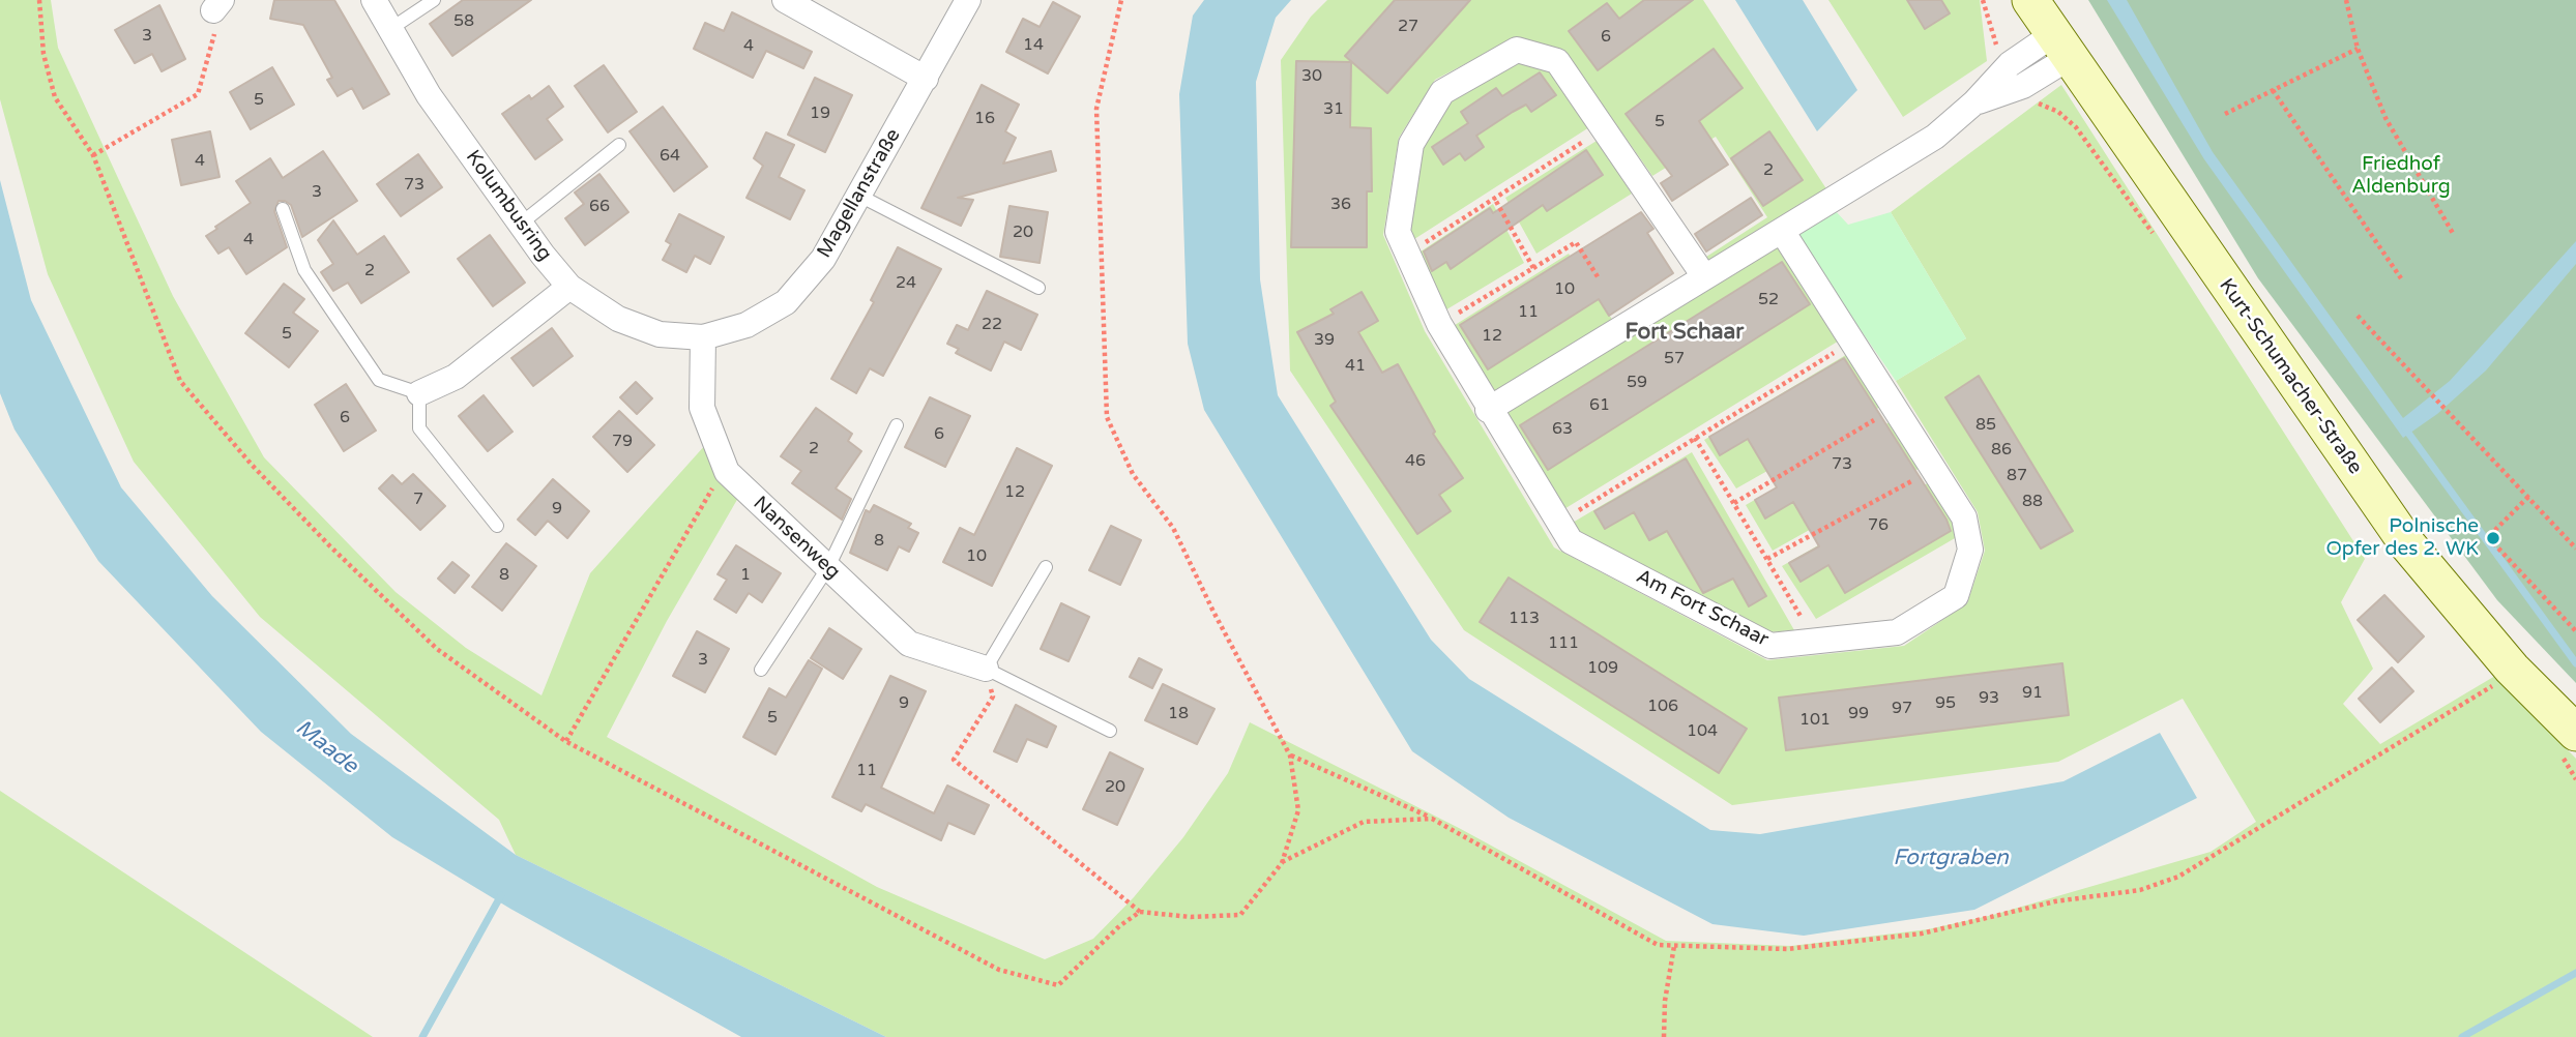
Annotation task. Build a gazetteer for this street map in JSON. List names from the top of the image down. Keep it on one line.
{"streets":{"main road":["Kurt-Schumacher-Straße"],"street":["Magellanstraße","Kolumbusring","Nansenweg","Am Fort Schaar"]},"crossings":[["Magellanstraße","Kolumbusring"],["Magellanstraße","Nansenweg"],["Kolumbusring","Nansenweg"]],"districts":["Fort Schaar"],"water":["Maade","Fortgraben"],"parks":["Friedhof Aldenburg"],"places":["Polnische Opfer des 2. WK"],"house_numbers":["58","27","3","6","14","4","30","5","31","19","16","5","64","4","2","73","3","36","66","20","4","2","24","10","52","11","22","5","12","39","57","41","59","61","6","85","63","6","79","2","86","46","73","87","12","7","88","9","76","8","10","8","1","113","111","3","109","91","93","9","95","106","97","18","99","5","101","104","11","20"]}
